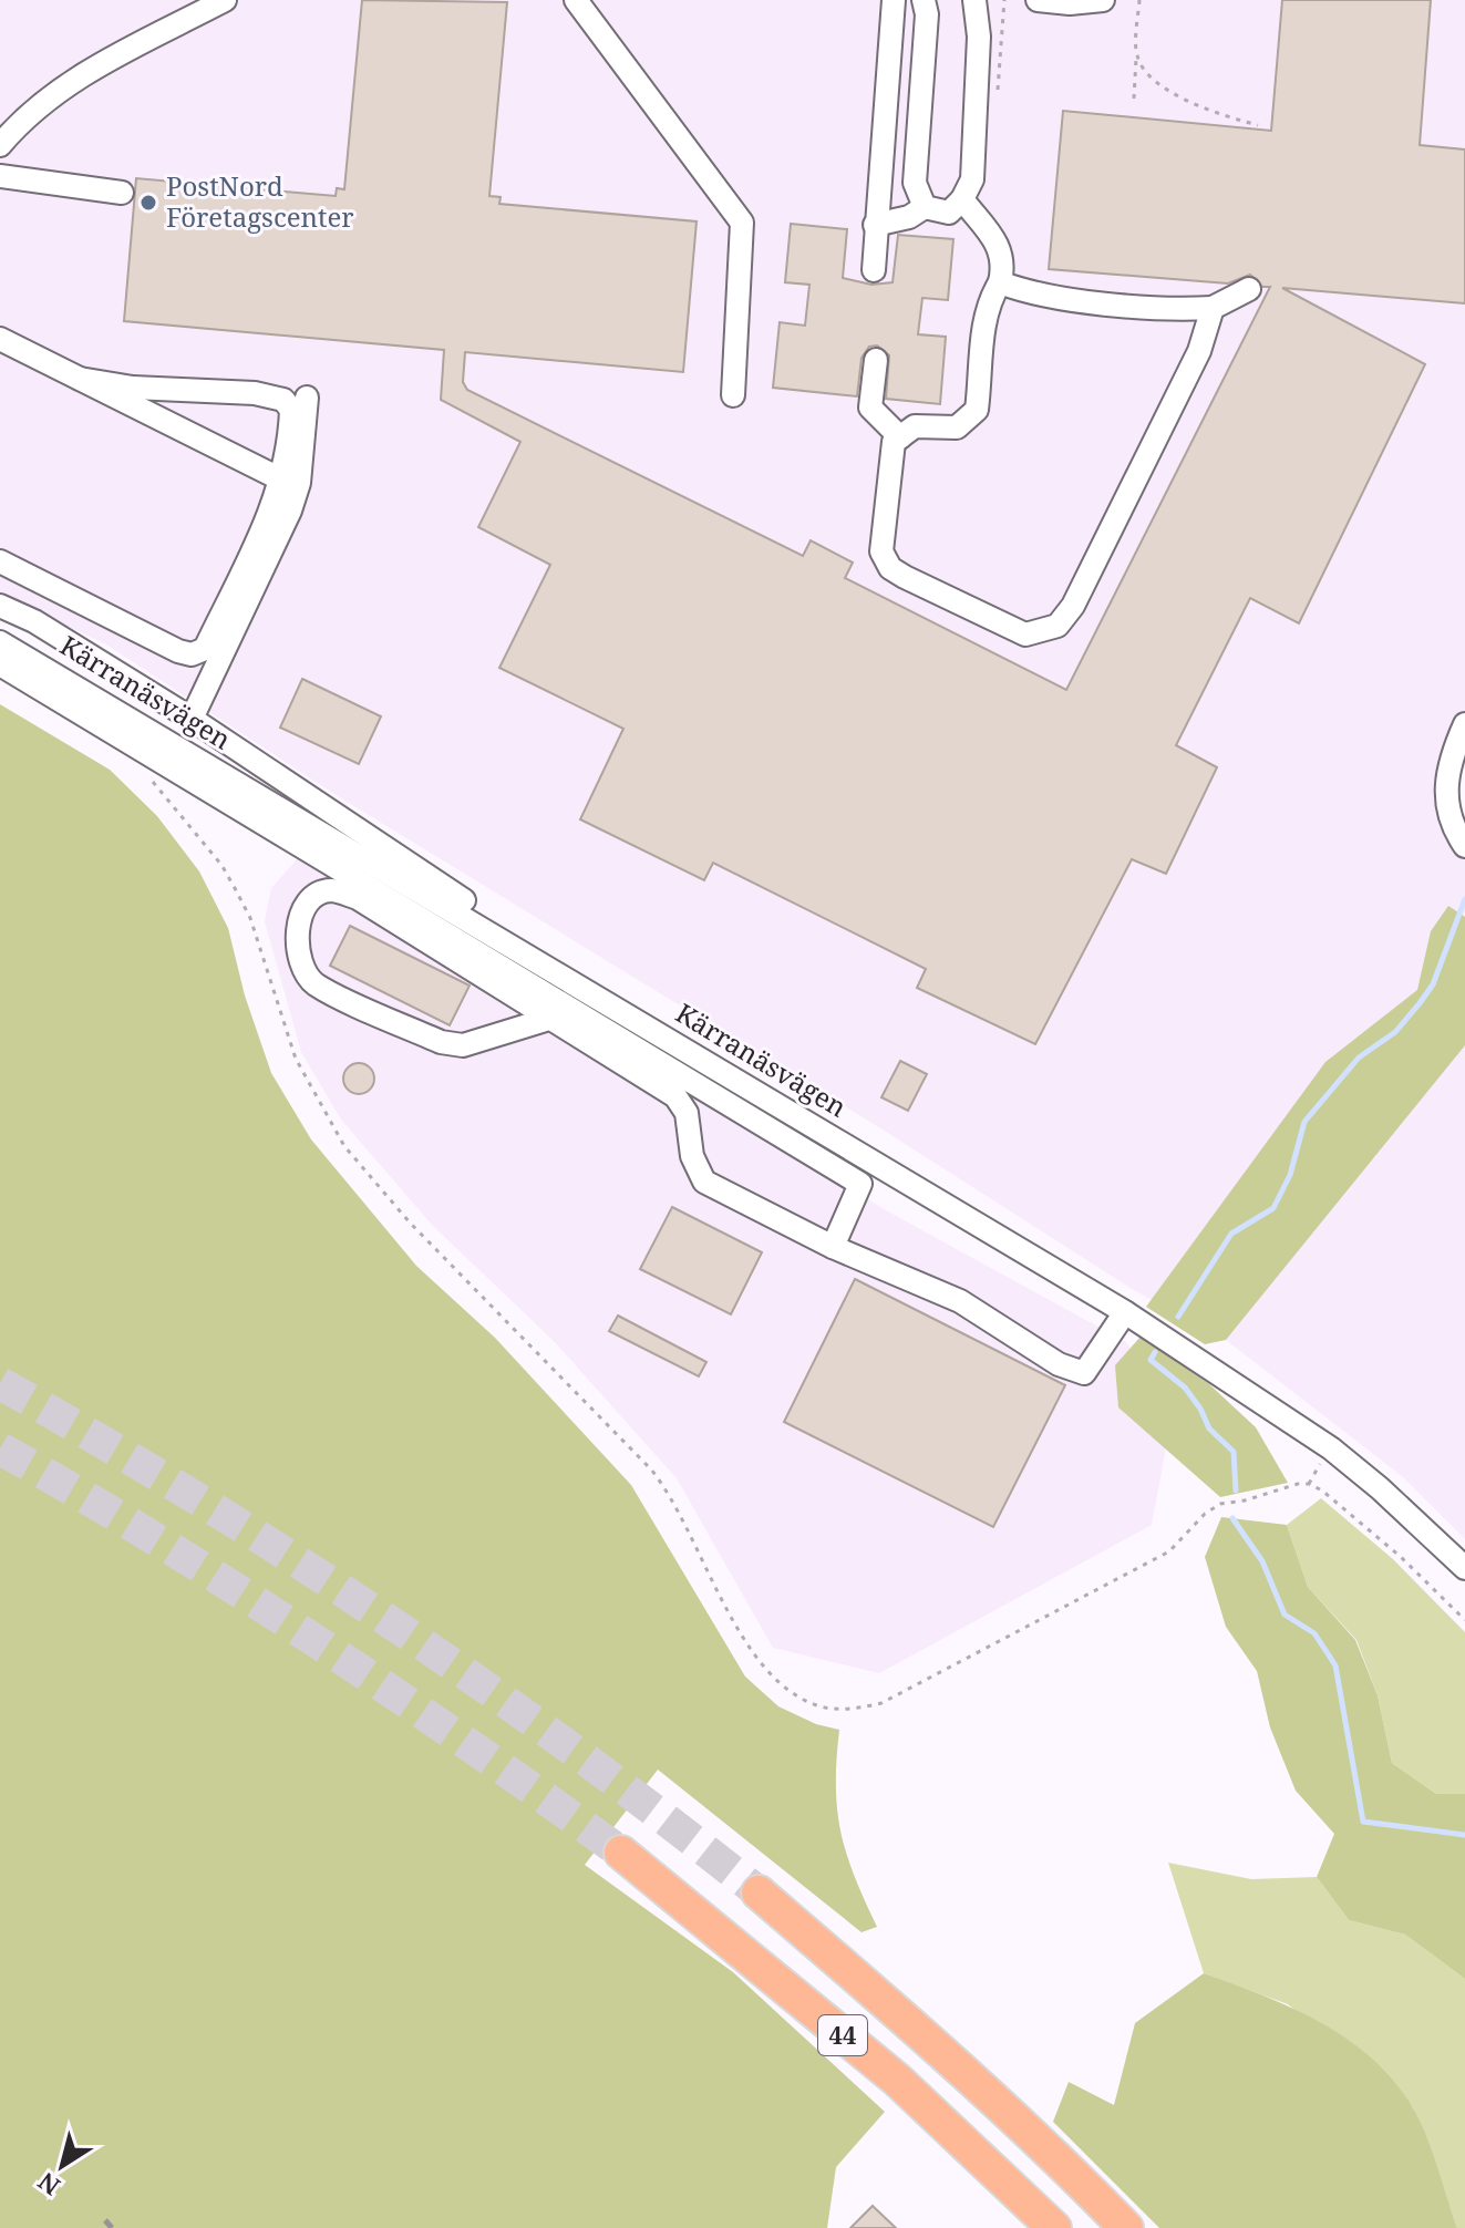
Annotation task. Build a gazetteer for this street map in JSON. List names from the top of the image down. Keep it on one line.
{"streets":{"highway":["44"],"street":["Kärranäsvägen"]},"places":["PostNord Företagscenter"],"north":"bottom left"}
